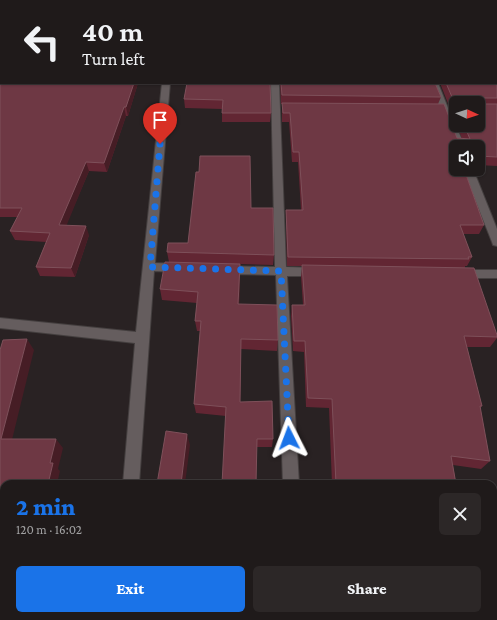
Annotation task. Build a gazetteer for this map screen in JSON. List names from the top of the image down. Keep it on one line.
{"north":"right","page":{"turn":["40 m","Turn left"],"heading":["2 min","120 m · 16:02"],"buttons":["Exit","Share"]}}
